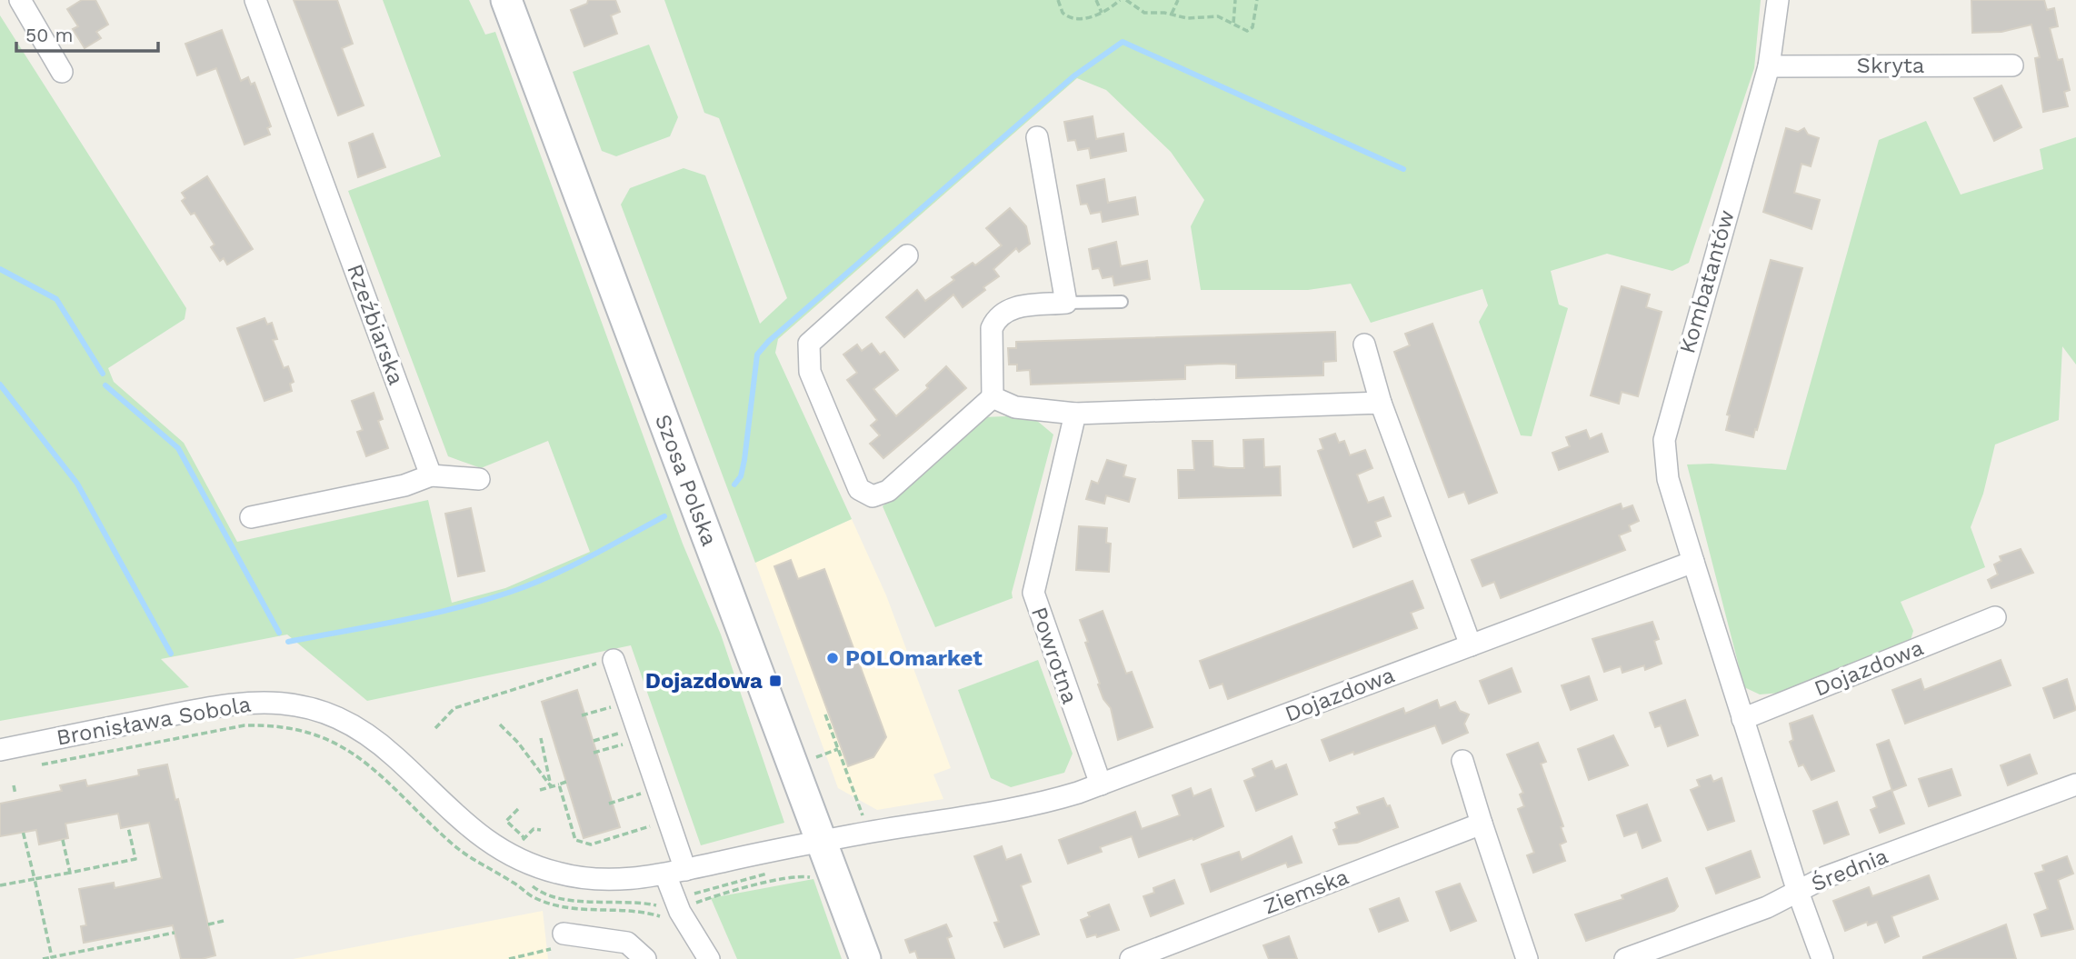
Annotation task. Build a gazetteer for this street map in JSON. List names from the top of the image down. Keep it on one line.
{"streets":{"street":["Skryta","Kombatantów","Rzeźbiarska","Szosa Polska","Powrotna","Dojazdowa","Bronisława Sobola","Średnia","Ziemska"]},"crossings":[["Skryta","Kombatantów"],["Kombatantów","Dojazdowa"],["Szosa Polska","Dojazdowa"],["Szosa Polska","Bronisława Sobola"],["Powrotna","Dojazdowa"],["Dojazdowa","Bronisława Sobola"]],"places":{"other":["POLOmarket"],"transit":["Dojazdowa"]},"scale_bar":"50 m"}
